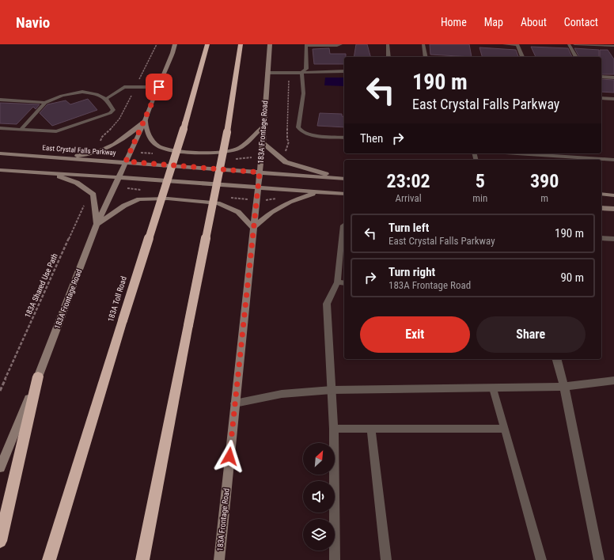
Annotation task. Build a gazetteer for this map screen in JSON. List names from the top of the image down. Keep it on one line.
{"streets":{"highway":["183A Toll Road"],"main road":["183A Frontage Road","East Crystal Falls Parkway"],"path":["183A Shared Use Path"]},"crossings":[["183A Frontage Road","East Crystal Falls Parkway"]],"north":"top right","page":{"header":"Navio","nav":["Home","Map","About","Contact"],"turn":["190 m","East Crystal Falls Parkway"],"then":"Then","eta":["23:02","Arrival","5","min","390","m"],"list":[{"name":"Turn left","note":"East Crystal Falls Parkway","value":"190 m"},{"name":"Turn right","note":"183A Frontage Road","value":"90 m"}],"buttons":["Exit","Share"]}}
